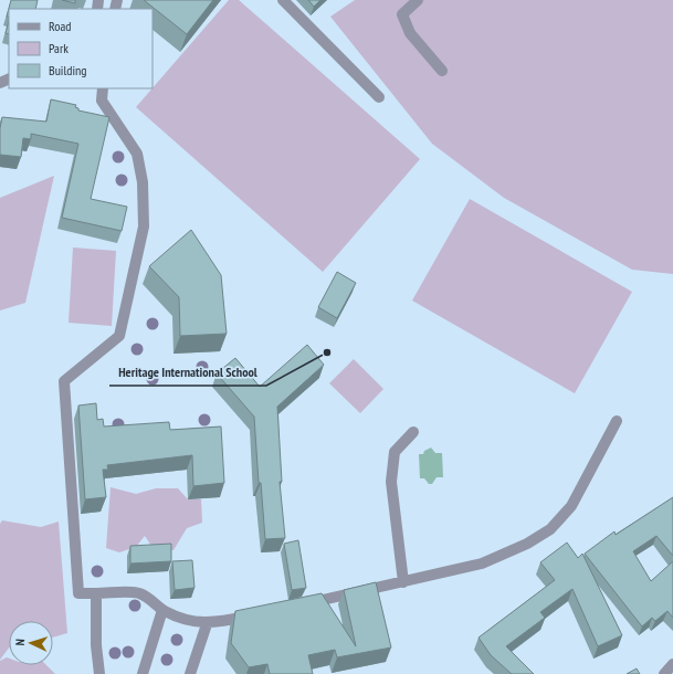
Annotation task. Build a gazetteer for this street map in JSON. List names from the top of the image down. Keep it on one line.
{"places":["Heritage International School"],"legend":["Road","Park","Building"],"north":"left"}
